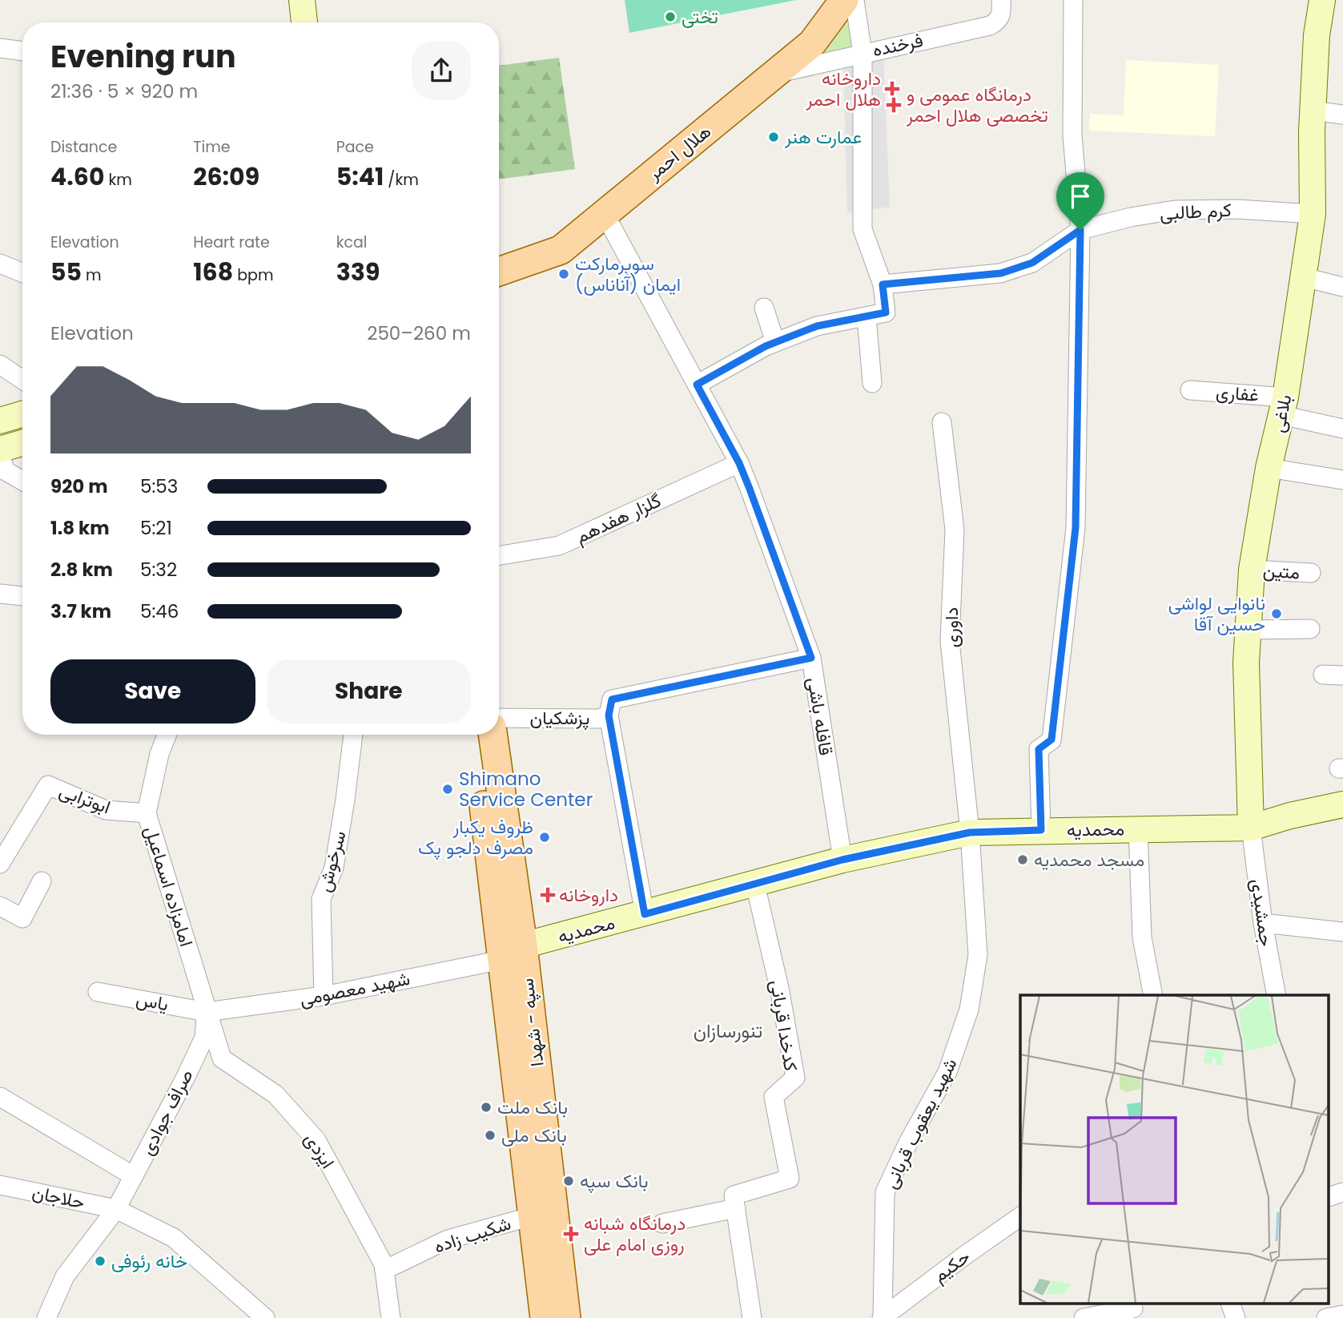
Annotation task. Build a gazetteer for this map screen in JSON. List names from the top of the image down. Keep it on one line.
{"streets":{"main road":["هلال احمر","سپه - شهدا"],"street":["فرخنده","کرم طالبی","غفاری","بلاغی","گلزار هفدهم","متین","داوری","قافله باشی","پزشکیان","ابوترابی","محمدیه","سرخوش","امامزاده اسماعیل","جمشیدی","شهید معصومی","یاس","کدخدا قربانی","صراف جوادی","شهید یعقوب قربانی","ایزدی","حلاجان","شکیب زاده","حکیم"]},"crossings":[["فرخنده","هلال احمر"],["هلال احمر","قافله باشی"],["کرم طالبی","بلاغی"],["غفاری","بلاغی"],["بلاغی","متین"],["بلاغی","محمدیه"],["بلاغی","جمشیدی"],["گلزار هفدهم","قافله باشی"],["داوری","محمدیه"],["داوری","شهید یعقوب قربانی"],["قافله باشی","پزشکیان"],["قافله باشی","محمدیه"],["ابوترابی","امامزاده اسماعیل"],["محمدیه","جمشیدی"],["محمدیه","شهید معصومی"],["محمدیه","سپه - شهدا"],["محمدیه","کدخدا قربانی"],["محمدیه","شهید یعقوب قربانی"],["سرخوش","شهید معصومی"],["امامزاده اسماعیل","شهید معصومی"],["امامزاده اسماعیل","یاس"],["امامزاده اسماعیل","صراف جوادی"],["امامزاده اسماعیل","ایزدی"],["شهید معصومی","یاس"],["شهید معصومی","سپه - شهدا"],["شهید معصومی","صراف جوادی"],["شهید معصومی","ایزدی"],["یاس","صراف جوادی"],["یاس","ایزدی"],["سپه - شهدا","شکیب زاده"],["صراف جوادی","ایزدی"],["صراف جوادی","حلاجان"],["شهید یعقوب قربانی","حکیم"],["ایزدی","شکیب زاده"]],"districts":["تنورسازان"],"places":{"other":["تختی","عمارت هنر","سوپرمارکت ایمان (آناناس)","نانوایی لواشی حسین آقا","Shimano Service Center","ظروف یکبار مصرف دلجو پک","مسجد محمدیه","بانک ملت","بانک ملی","بانک سپه","خانه رئوفی"],"health":["داروخانه هلال احمر","درمانگاه عمومی و تخصصی هلال احمر","داروخانه","درمانگاه شبانه روزی امام علی"]},"page":{"heading":["Evening run","21:36 · 5 × 920 m"],"stats":[["Distance","4.60 km"],["Time","26:09"],["Pace","5:41 /km"],["Elevation","55 m"],["Heart rate","168 bpm"],["kcal","339"]],"chart":["Elevation","250–260 m"],"list":[{"name":"920 m","note":"5:53"},{"name":"1.8 km","note":"5:21"},{"name":"2.8 km","note":"5:32"},{"name":"3.7 km","note":"5:46"}],"buttons":["Save","Share"]}}
